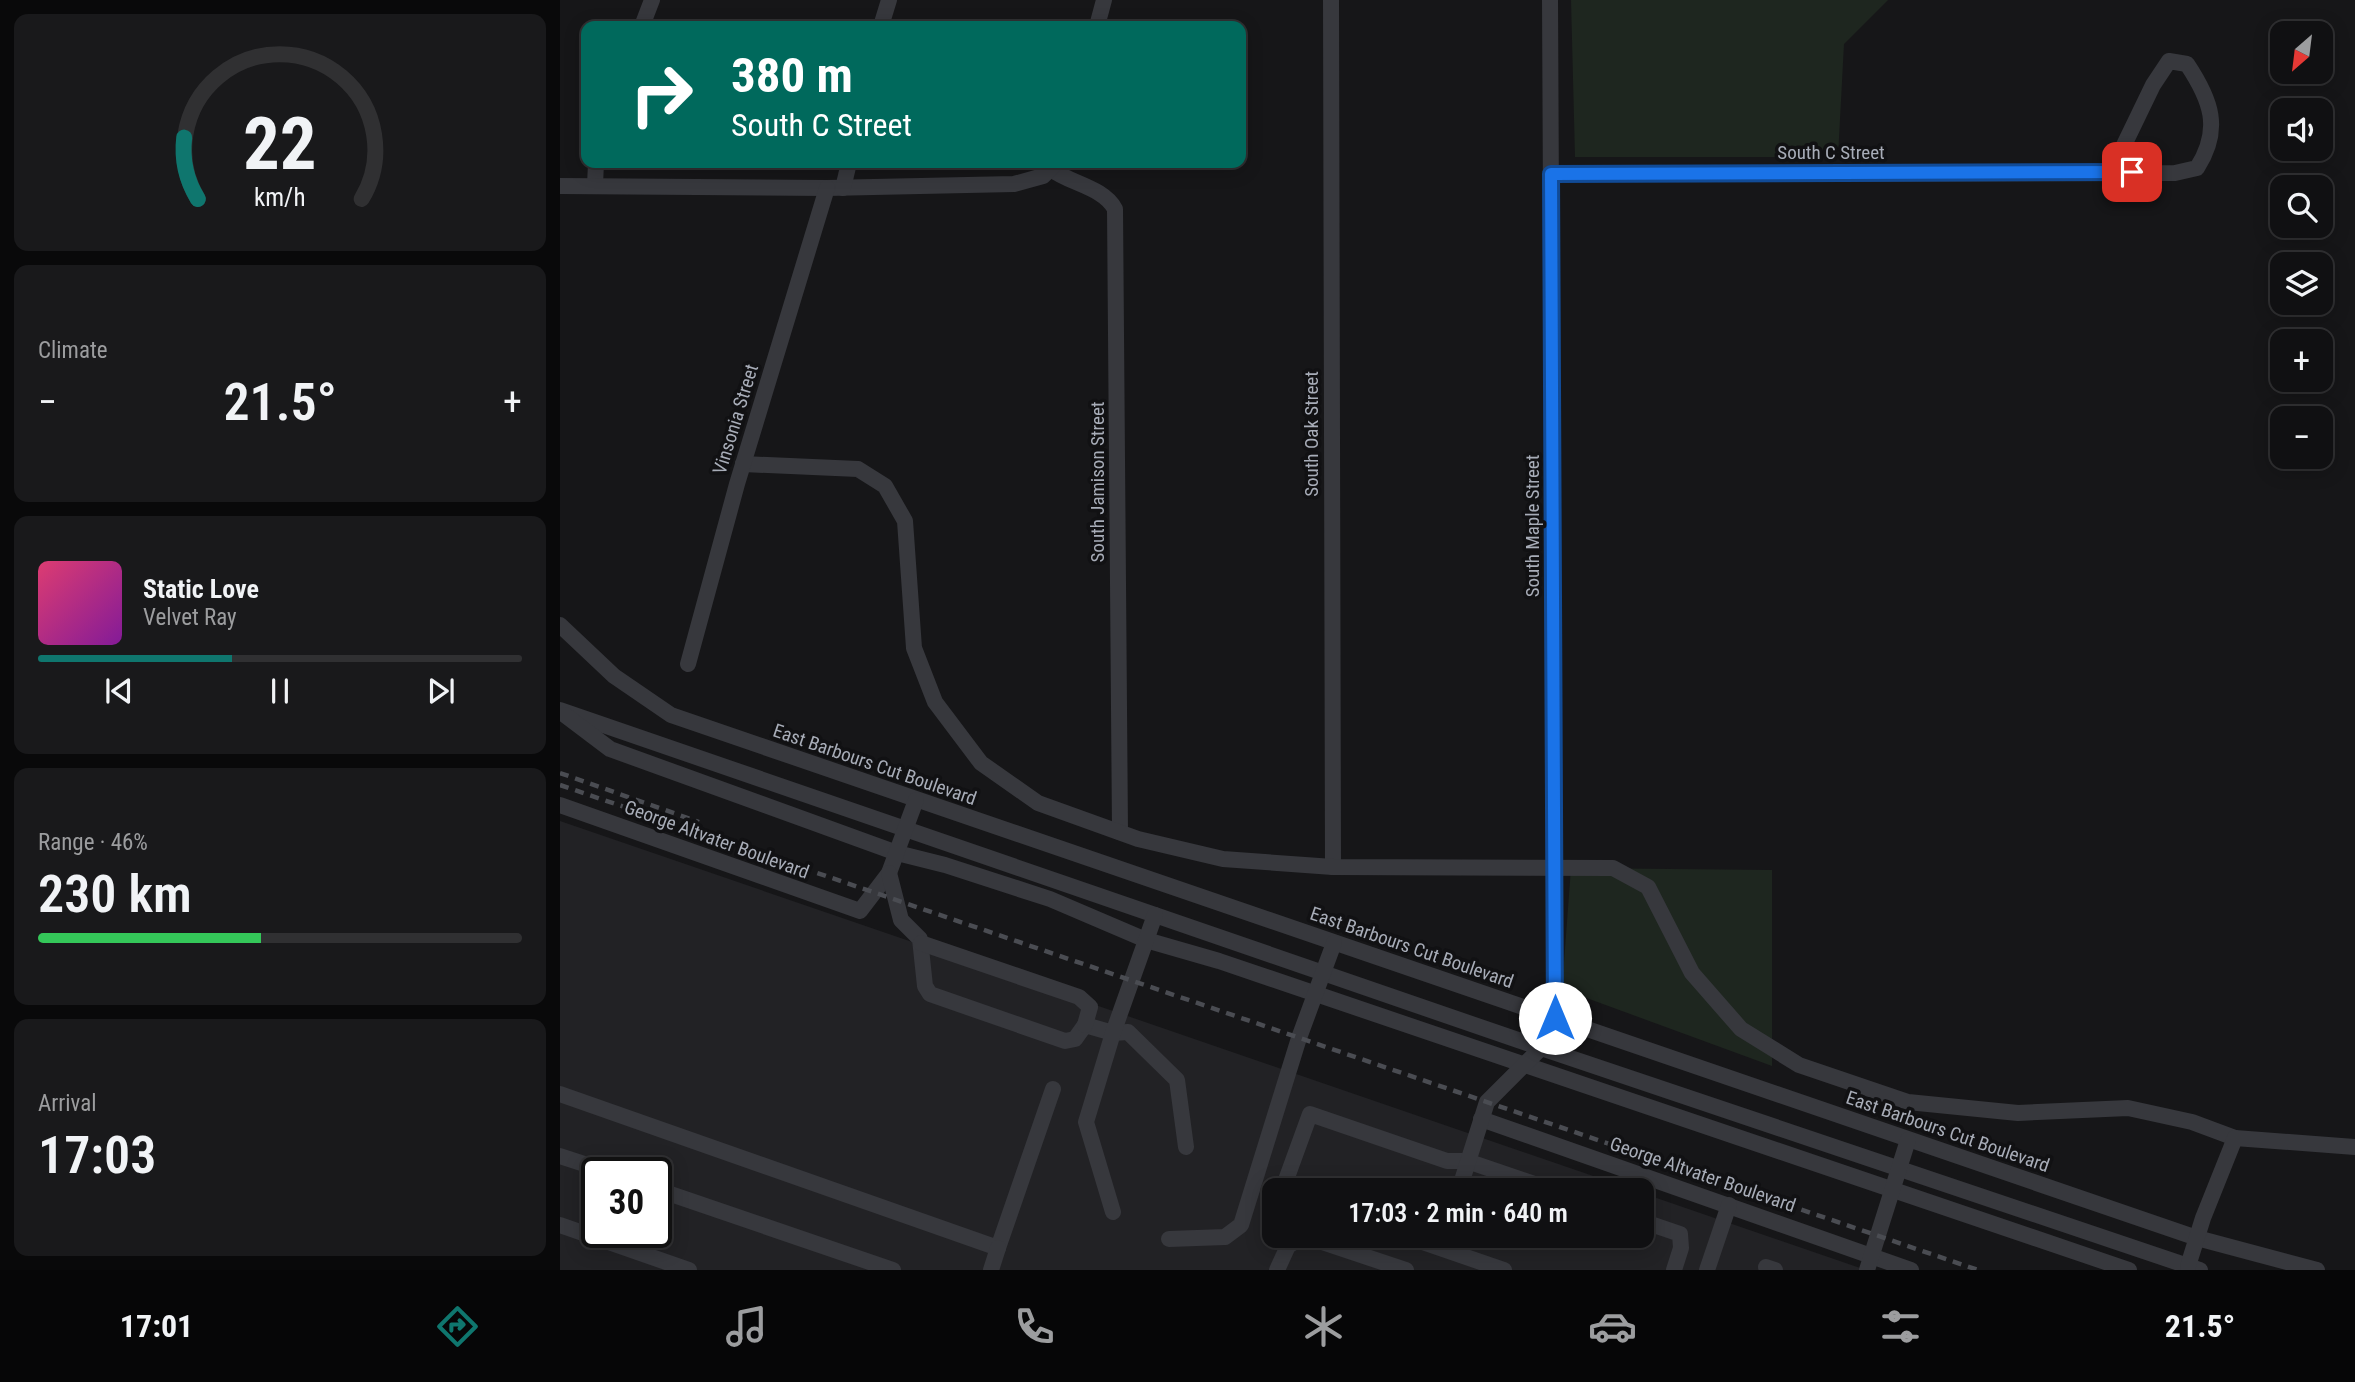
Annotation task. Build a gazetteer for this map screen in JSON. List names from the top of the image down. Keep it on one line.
{"streets":{"street":["South C Street","Vinsonia Street","South Oak Street","South Jamison Street","South Maple Street","East Barbours Cut Boulevard","George Altvater Boulevard"]},"crossings":[["South C Street","South Maple Street"],["South Maple Street","East Barbours Cut Boulevard"],["South Maple Street","George Altvater Boulevard"]],"north":"bottom left","page":{"map_buttons":["+","−"],"turn":["380 m","South C Street"],"tile":["Climate",["Range · 46%","230 km"],["Arrival","17:03"]],"heat":["−","21.5°","+"],"song":["Static Love","Velvet Ray"],"limit":"30","trip":"17:03 · 2 min · 640 m","tabs":["17:01","21.5°"],"gauge":["22","km/h"]}}
